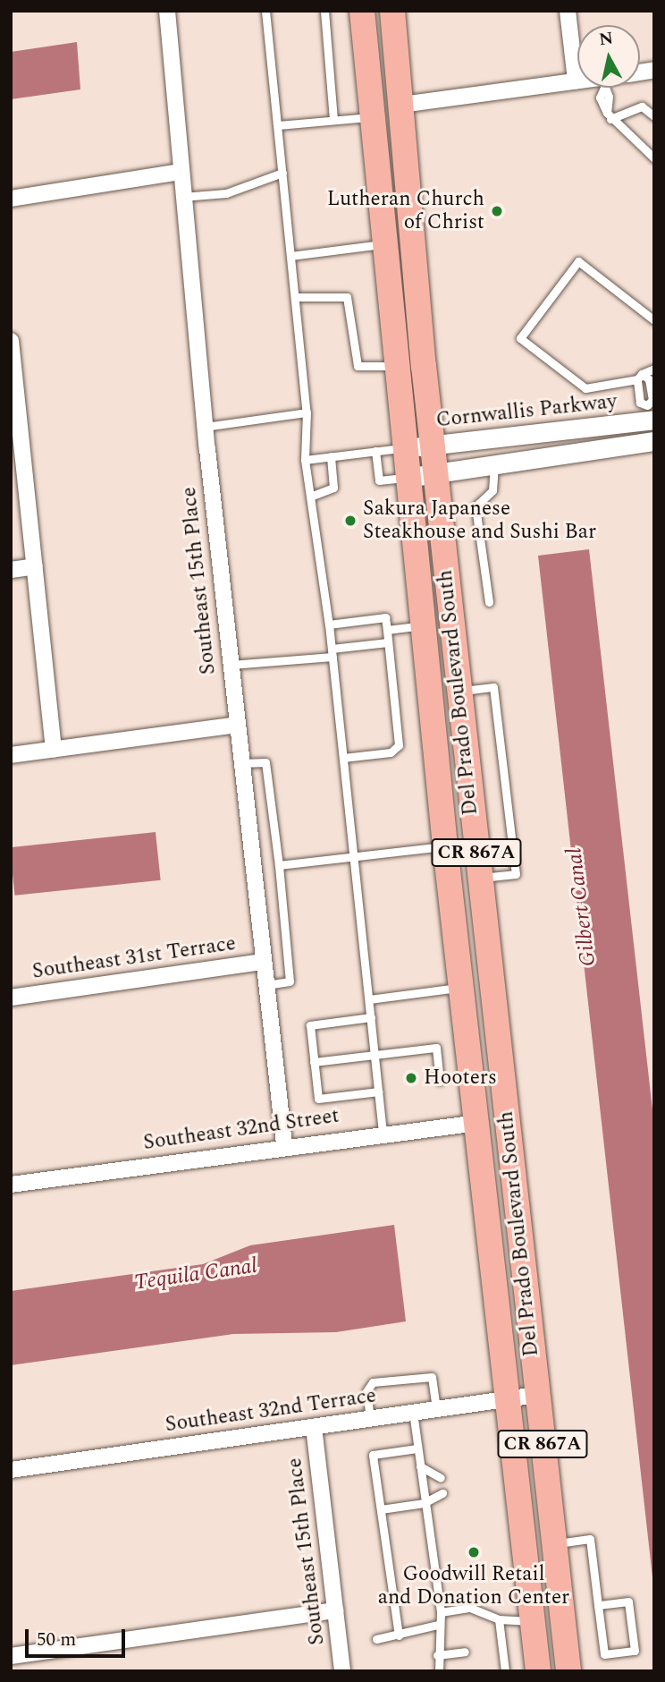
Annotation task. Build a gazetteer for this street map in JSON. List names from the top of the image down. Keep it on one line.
{"streets":{"main road":["Del Prado Boulevard South","CR 867A"],"street":["Cornwallis Parkway","Southeast 15th Place","Southeast 31st Terrace","Southeast 32nd Street","Southeast 32nd Terrace"]},"crossings":[["Cornwallis Parkway","Del Prado Boulevard South"],["Southeast 15th Place","Southeast 31st Terrace"],["Southeast 15th Place","Southeast 32nd Street"],["Southeast 15th Place","Southeast 32nd Terrace"],["Del Prado Boulevard South","Southeast 32nd Street"],["Del Prado Boulevard South","Southeast 32nd Terrace"]],"water":["Gilbert Canal","Tequila Canal"],"places":["Lutheran Church of Christ","Sakura Japanese Steakhouse and Sushi Bar","Hooters","Goodwill Retail and Donation Center"],"scale_bar":"50 m","north":"top"}
